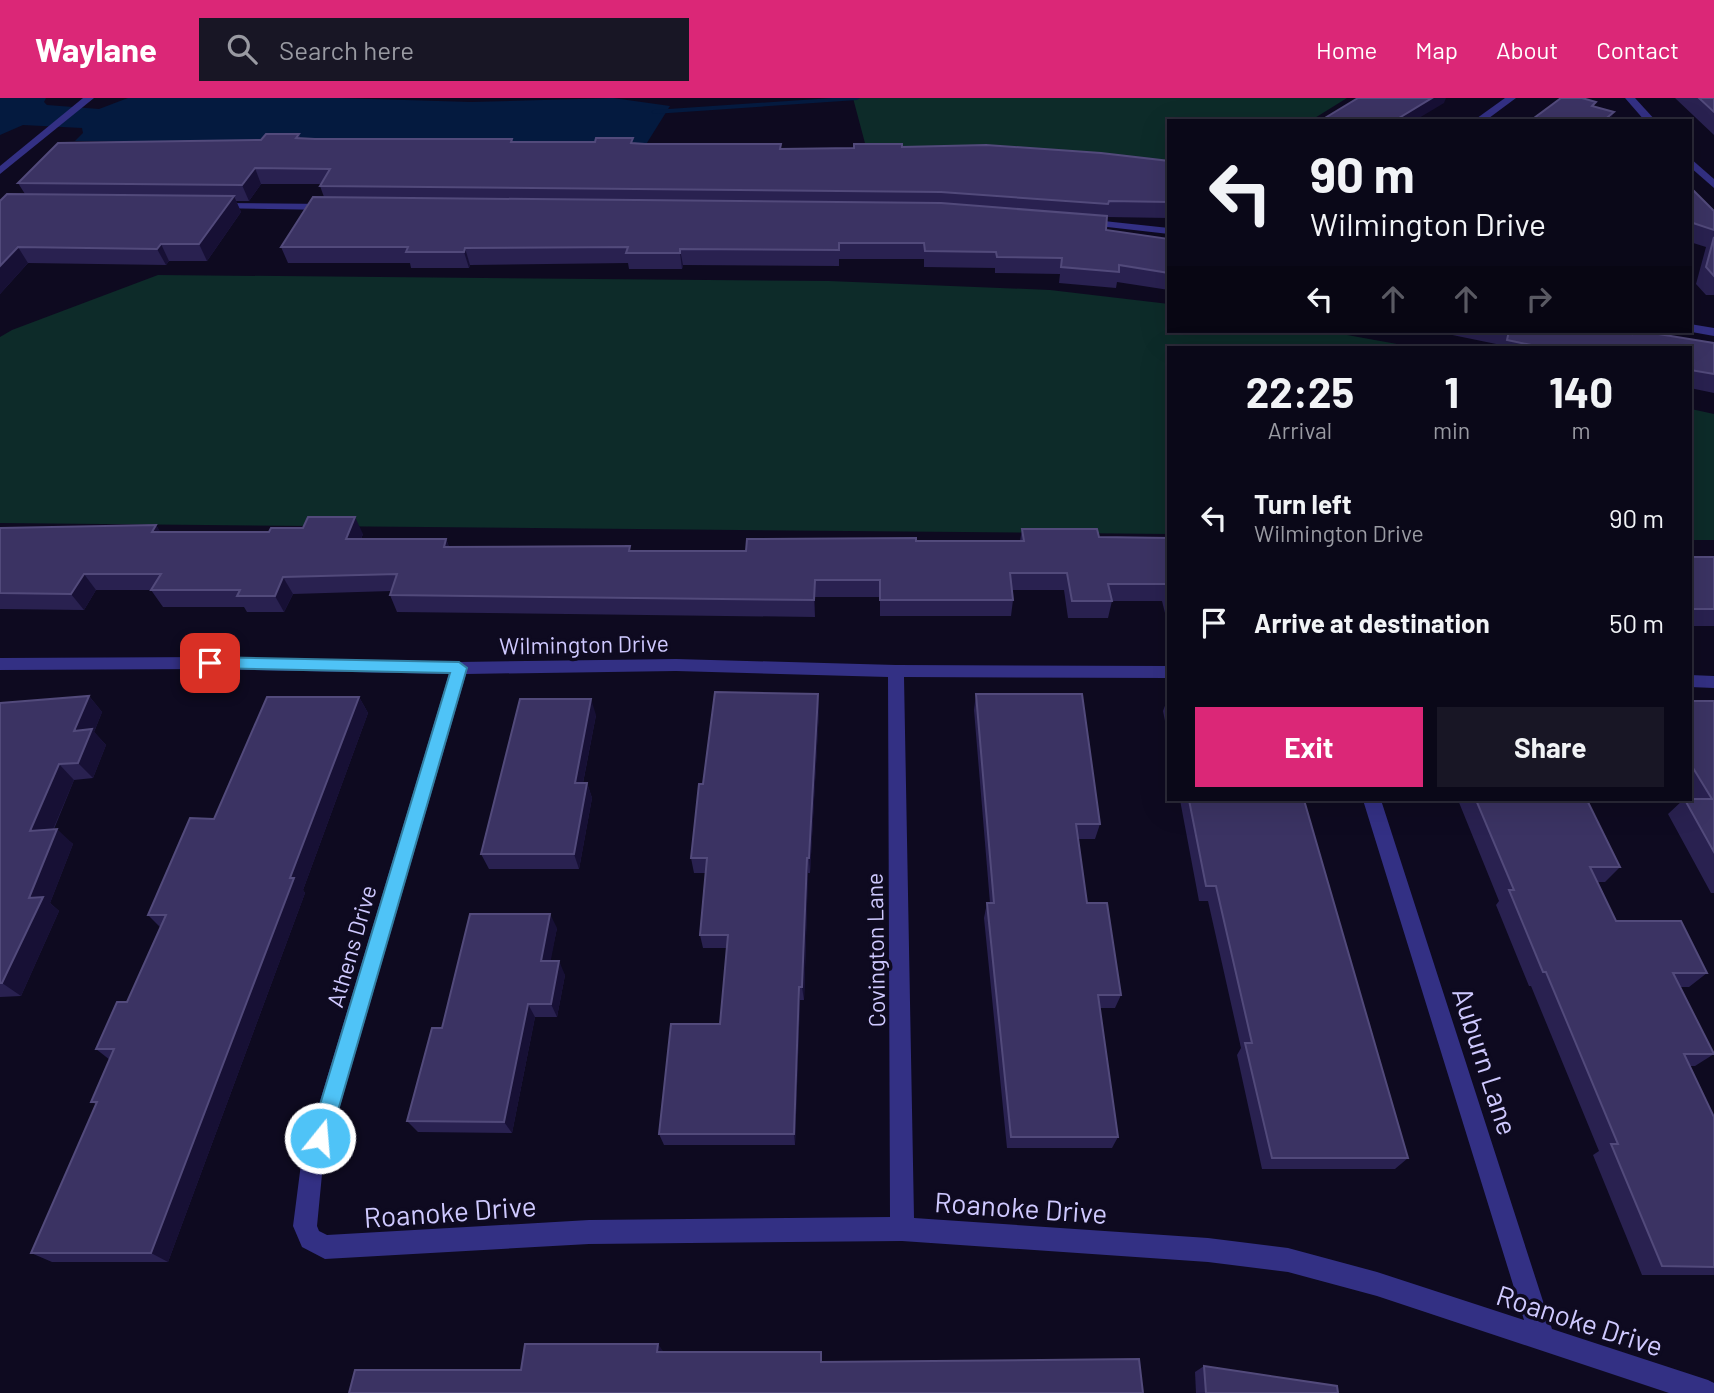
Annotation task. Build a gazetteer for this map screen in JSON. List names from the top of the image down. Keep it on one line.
{"streets":{"street":["Wilmington Drive","Athens Drive","Covington Lane","Auburn Lane","Roanoke Drive"]},"crossings":[["Wilmington Drive","Athens Drive"],["Wilmington Drive","Covington Lane"],["Athens Drive","Roanoke Drive"],["Covington Lane","Roanoke Drive"],["Auburn Lane","Roanoke Drive"]],"page":{"header":"Waylane","search":"Search here","nav":["Home","Map","About","Contact"],"turn":["90 m","Wilmington Drive"],"eta":["22:25","Arrival","1","min","140","m"],"list":[{"name":"Turn left","note":"Wilmington Drive","value":"90 m"},{"name":"Arrive at destination","value":"50 m"}],"buttons":["Exit","Share"]}}
